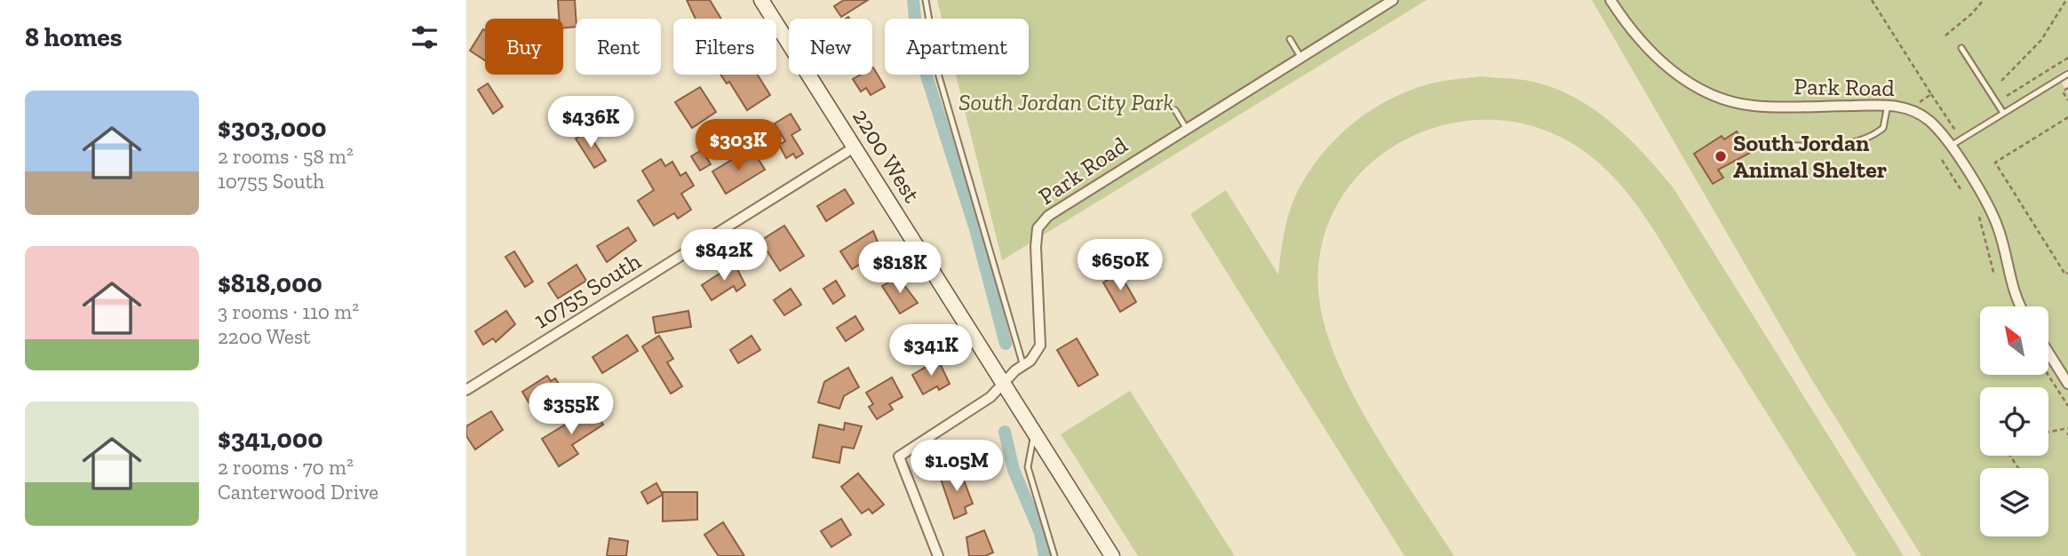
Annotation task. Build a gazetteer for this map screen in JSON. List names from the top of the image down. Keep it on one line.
{"streets":{"street":["Park Road","2200 West","10755 South"]},"crossings":[["Park Road","2200 West"],["2200 West","10755 South"]],"parks":["South Jordan City Park"],"places":["South Jordan Animal Shelter"],"north":"top left","page":{"heading":"8 homes","chip":["Buy","Rent","Filters","New","Apartment"],"list":[{"name":"$303,000","note":"2 rooms · 58 m² · 10755 South"},{"name":"$818,000","note":"3 rooms · 110 m² · 2200 West"},{"name":"$341,000","note":"2 rooms · 70 m² · Canterwood Drive"}],"price":["$436K","$303K","$842K","$650K","$818K","$341K","$355K","$1.05M"]}}
